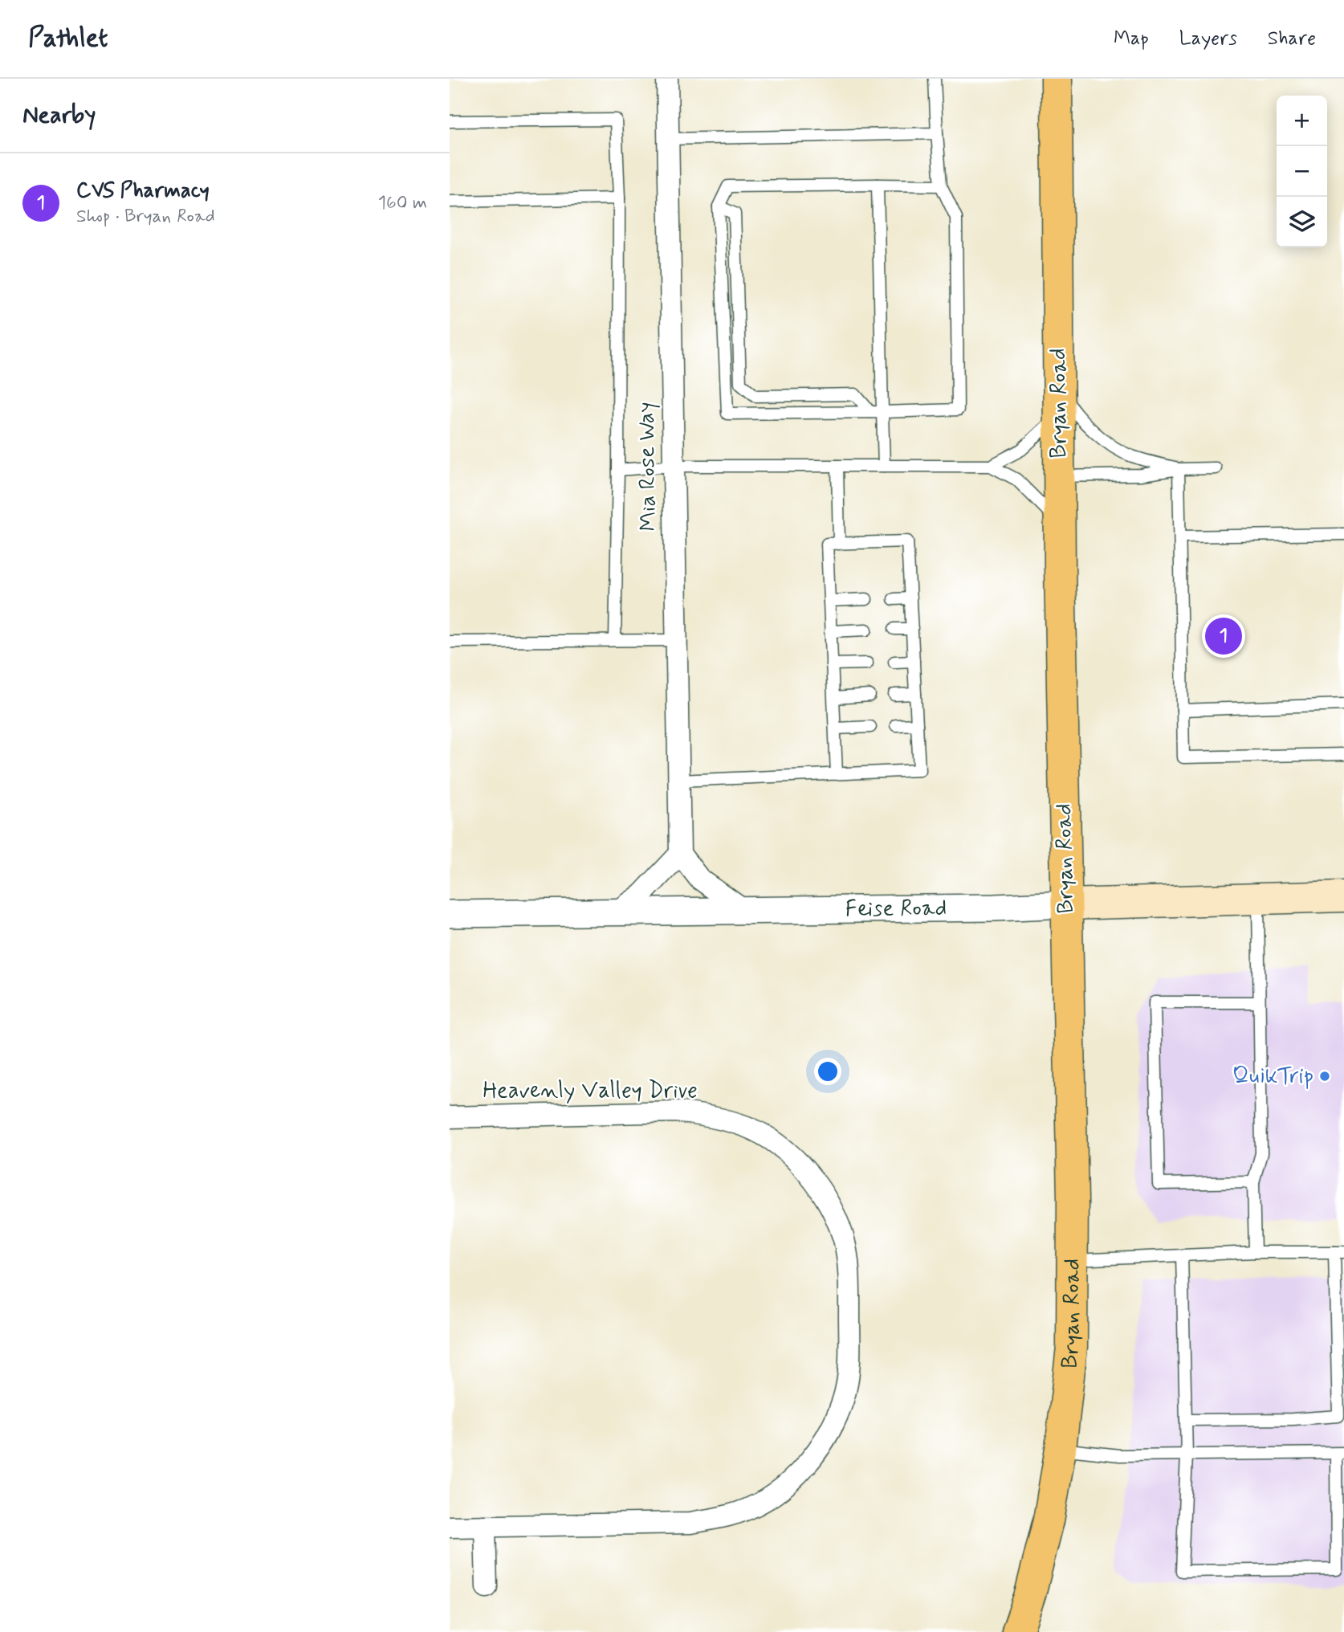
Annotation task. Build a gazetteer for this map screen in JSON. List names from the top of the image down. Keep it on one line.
{"streets":{"main road":["Bryan Road","Feise Road"],"street":["Mia Rose Way","Heavenly Valley Drive"]},"crossings":[["Bryan Road","Feise Road"]],"places":["QuikTrip"],"page":{"header":"Pathlet","nav":["Map","Layers","Share"],"heading":"Nearby","map_buttons":["+","−"],"list":[{"mark":"1","name":"CVS Pharmacy","note":"Shop · Bryan Road","value":"160 m"}],"pins":"1"}}
